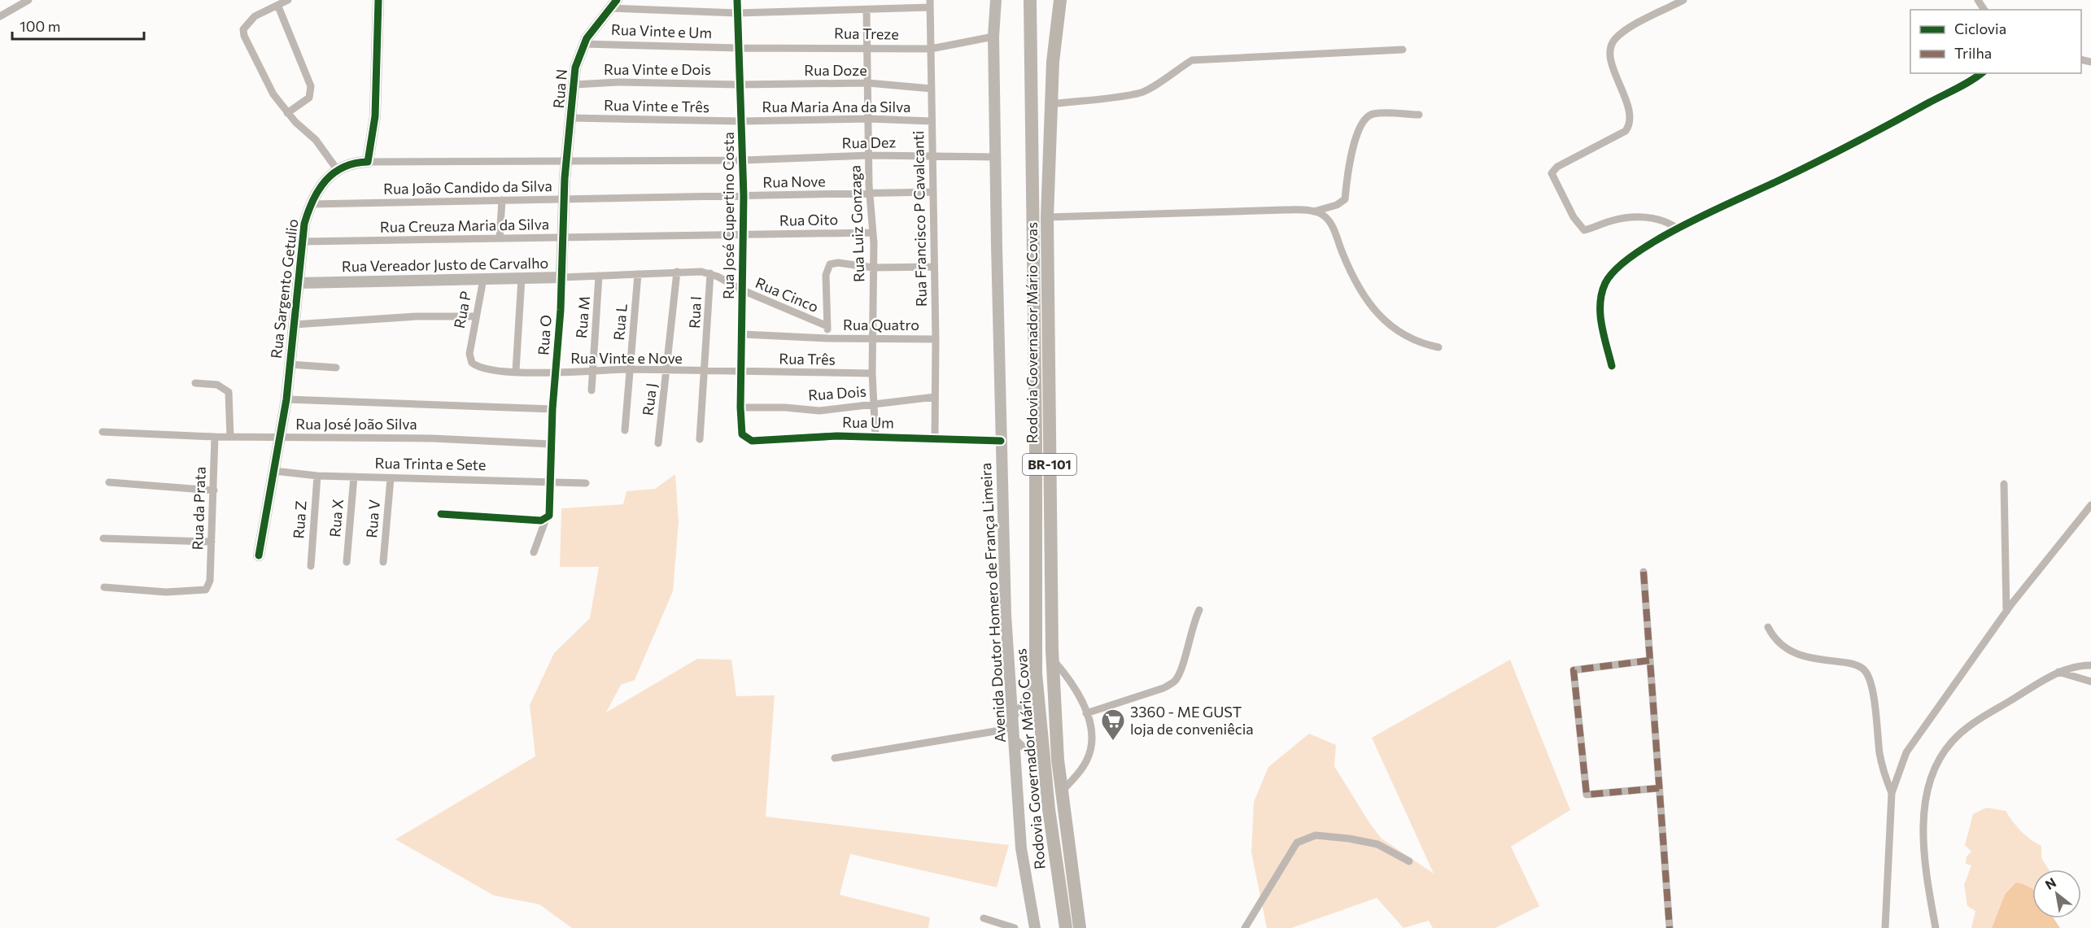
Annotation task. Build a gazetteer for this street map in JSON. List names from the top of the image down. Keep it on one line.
{"streets":{"highway":["Rodovia Governador Mário Covas","BR-101"],"street":["Rua Vinte e Um","Rua Treze","Rua Vinte e Dois","Rua Doze","Rua N","Rua Vinte e Três","Rua Maria Ana da Silva","Rua Dez","Rua Nove","Rua João Candido da Silva","Rua José Cupertino Costa","Rua Francisco P Cavalcanti","Rua Oito","Rua Luiz Gonzaga","Rua Creuza Maria da Silva","Rua Vereador Justo de Carvalho","Rua Sargento Getulio","Rua Cinco","Rua P","Rua I","Rua M","Rua L","Rua Quatro","Rua O","Rua Vinte e Nove","Rua Três","Rua Dois","Rua J","Rua Um","Rua José João Silva","Rua Trinta e Sete","Rua da Prata","Rua X","Rua V","Rua Z","Avenida Doutor Homero de França Limeira"]},"crossings":[["Rua Vinte e Um","Rua Treze"],["Rua Vinte e Um","Rua N"],["Rua Vinte e Um","Rua José Cupertino Costa"],["Rua Treze","Rua José Cupertino Costa"],["Rua Treze","Rua Francisco P Cavalcanti"],["Rua Treze","Rua Luiz Gonzaga"],["Rua Treze","Avenida Doutor Homero de França Limeira"],["Rua Vinte e Dois","Rua Doze"],["Rua Vinte e Dois","Rua N"],["Rua Vinte e Dois","Rua José Cupertino Costa"],["Rua Doze","Rua José Cupertino Costa"],["Rua Doze","Rua Francisco P Cavalcanti"],["Rua Doze","Rua Luiz Gonzaga"],["Rua N","Rua Vinte e Três"],["Rua N","Rua Dez"],["Rua N","Rua O"],["Rua Vinte e Três","Rua Maria Ana da Silva"],["Rua Vinte e Três","Rua José Cupertino Costa"],["Rua Maria Ana da Silva","Rua José Cupertino Costa"],["Rua Maria Ana da Silva","Rua Francisco P Cavalcanti"],["Rua Maria Ana da Silva","Rua Luiz Gonzaga"],["Rua Dez","Rua José Cupertino Costa"],["Rua Dez","Rua Francisco P Cavalcanti"],["Rua Dez","Rua Luiz Gonzaga"],["Rua Dez","Rua O"],["Rua Dez","Avenida Doutor Homero de França Limeira"],["Rua Nove","Rua João Candido da Silva"],["Rua Nove","Rua José Cupertino Costa"],["Rua Nove","Rua Francisco P Cavalcanti"],["Rua Nove","Rua Luiz Gonzaga"],["Rua João Candido da Silva","Rua José Cupertino Costa"],["Rua João Candido da Silva","Rua Sargento Getulio"],["Rua João Candido da Silva","Rua O"],["Rua José Cupertino Costa","Rua Oito"],["Rua José Cupertino Costa","Rua Creuza Maria da Silva"],["Rua José Cupertino Costa","Rua Cinco"],["Rua José Cupertino Costa","Rua Quatro"],["Rua José Cupertino Costa","Rua Vinte e Nove"],["Rua José Cupertino Costa","Rua Três"],["Rua José Cupertino Costa","Rua Dois"],["Rua José Cupertino Costa","Rua Um"],["Rua Francisco P Cavalcanti","Rua Quatro"],["Rua Francisco P Cavalcanti","Rua Dois"],["Rua Francisco P Cavalcanti","Rua Um"],["Rua Oito","Rua Luiz Gonzaga"],["Rua Oito","Rua Creuza Maria da Silva"],["Rua Luiz Gonzaga","Rua Quatro"],["Rua Luiz Gonzaga","Rua Três"],["Rua Luiz Gonzaga","Rua Dois"],["Rua Luiz Gonzaga","Rua Um"],["Rua Creuza Maria da Silva","Rua Sargento Getulio"],["Rua Creuza Maria da Silva","Rua O"],["Rua Vereador Justo de Carvalho","Rua Sargento Getulio"],["Rua Vereador Justo de Carvalho","Rua Cinco"],["Rua Vereador Justo de Carvalho","Rua P"],["Rua Vereador Justo de Carvalho","Rua I"],["Rua Vereador Justo de Carvalho","Rua M"],["Rua Vereador Justo de Carvalho","Rua L"],["Rua Vereador Justo de Carvalho","Rua O"],["Rua Vereador Justo de Carvalho","Rua J"],["Rua Sargento Getulio","Rua José João Silva"],["Rua Sargento Getulio","Rua Trinta e Sete"],["Rua Cinco","Rua I"],["Rua Cinco","Rua Quatro"],["Rua P","Rua Vinte e Nove"],["Rua I","Rua Vinte e Nove"],["Rua M","Rua Vinte e Nove"],["Rua L","Rua Vinte e Nove"],["Rua O","Rua Vinte e Nove"],["Rua O","Rua José João Silva"],["Rua O","Rua Trinta e Sete"],["Rua Vinte e Nove","Rua Três"],["Rua Vinte e Nove","Rua J"],["Rua Um","Avenida Doutor Homero de França Limeira"],["Rua José João Silva","Rua da Prata"],["Rua Trinta e Sete","Rua X"],["Rua Trinta e Sete","Rua V"],["Rua Trinta e Sete","Rua Z"]],"places":{"supermarket":["3360 - ME GUST loja de conveniêcia"]},"legend":["Ciclovia","Trilha"],"scale_bar":"100 m","north":"top left"}
